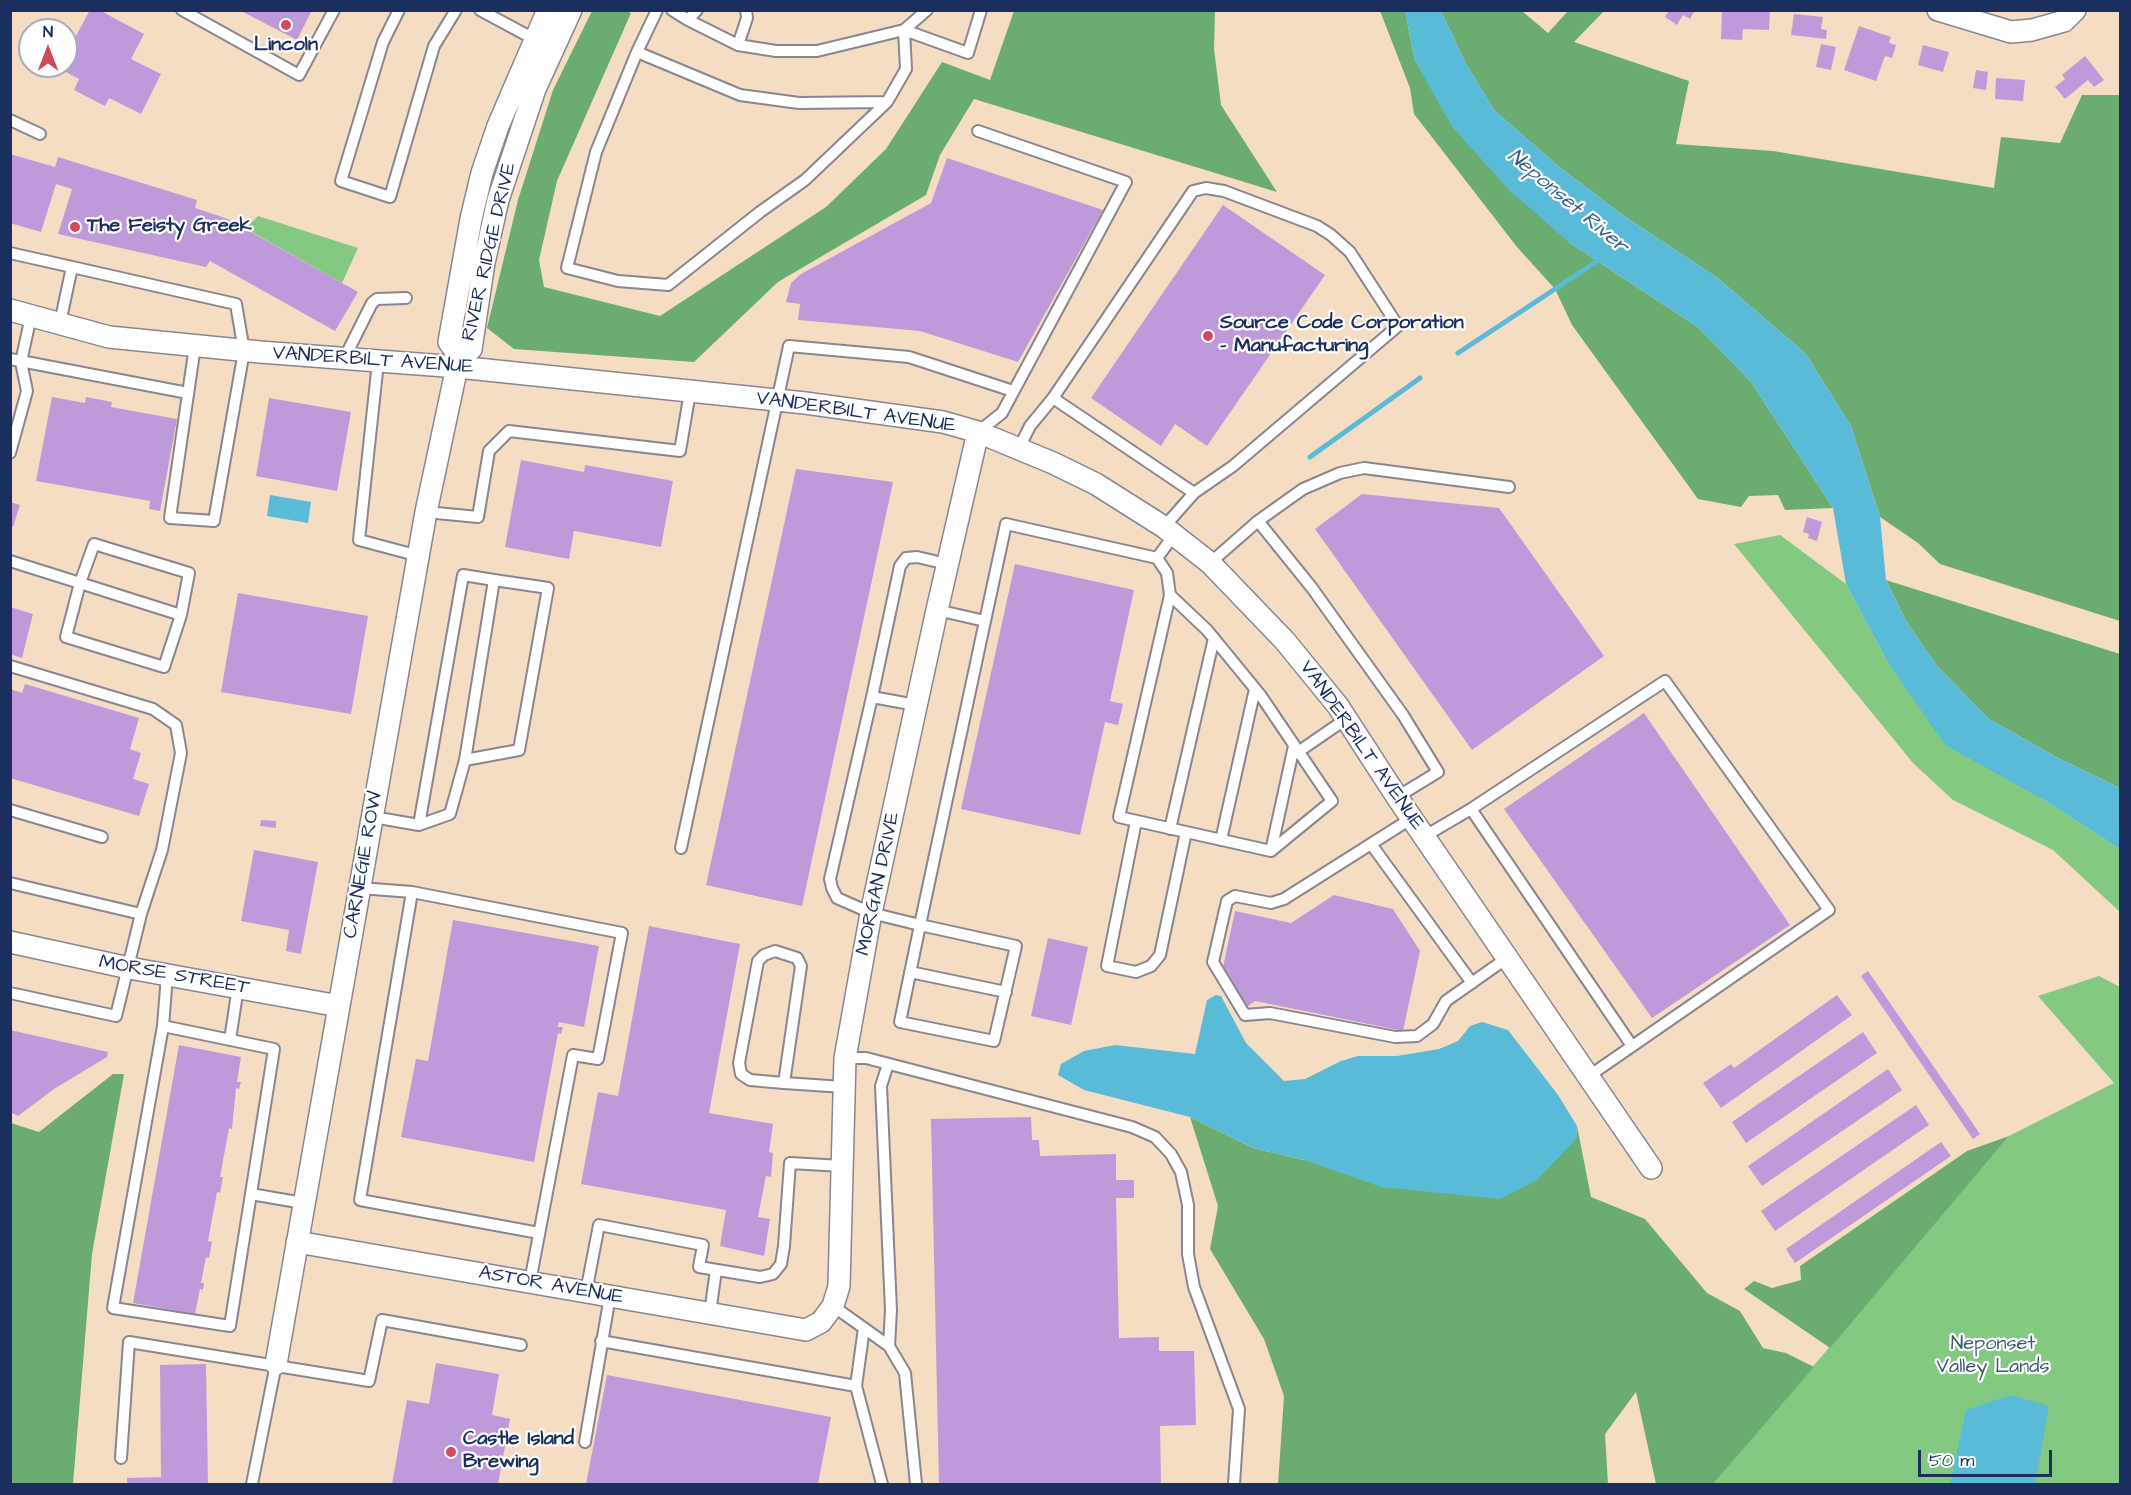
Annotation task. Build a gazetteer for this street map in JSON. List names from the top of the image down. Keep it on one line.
{"streets":{"street":["RIVER RIDGE DRIVE","VANDERBILT AVENUE","CARNEGIE ROW","MORGAN DRIVE","MORSE STREET","ASTOR AVENUE"]},"crossings":[["RIVER RIDGE DRIVE","VANDERBILT AVENUE"],["RIVER RIDGE DRIVE","CARNEGIE ROW"],["VANDERBILT AVENUE","CARNEGIE ROW"],["VANDERBILT AVENUE","MORGAN DRIVE"],["CARNEGIE ROW","MORSE STREET"],["CARNEGIE ROW","ASTOR AVENUE"],["MORGAN DRIVE","ASTOR AVENUE"]],"water":["Neponset River"],"parks":["Neponset Valley Lands"],"places":["Lincoln","The Feisty Greek","Source Code Corporation - Manufacturing","Castle Island Brewing"],"scale_bar":"50 m","north":"top"}
